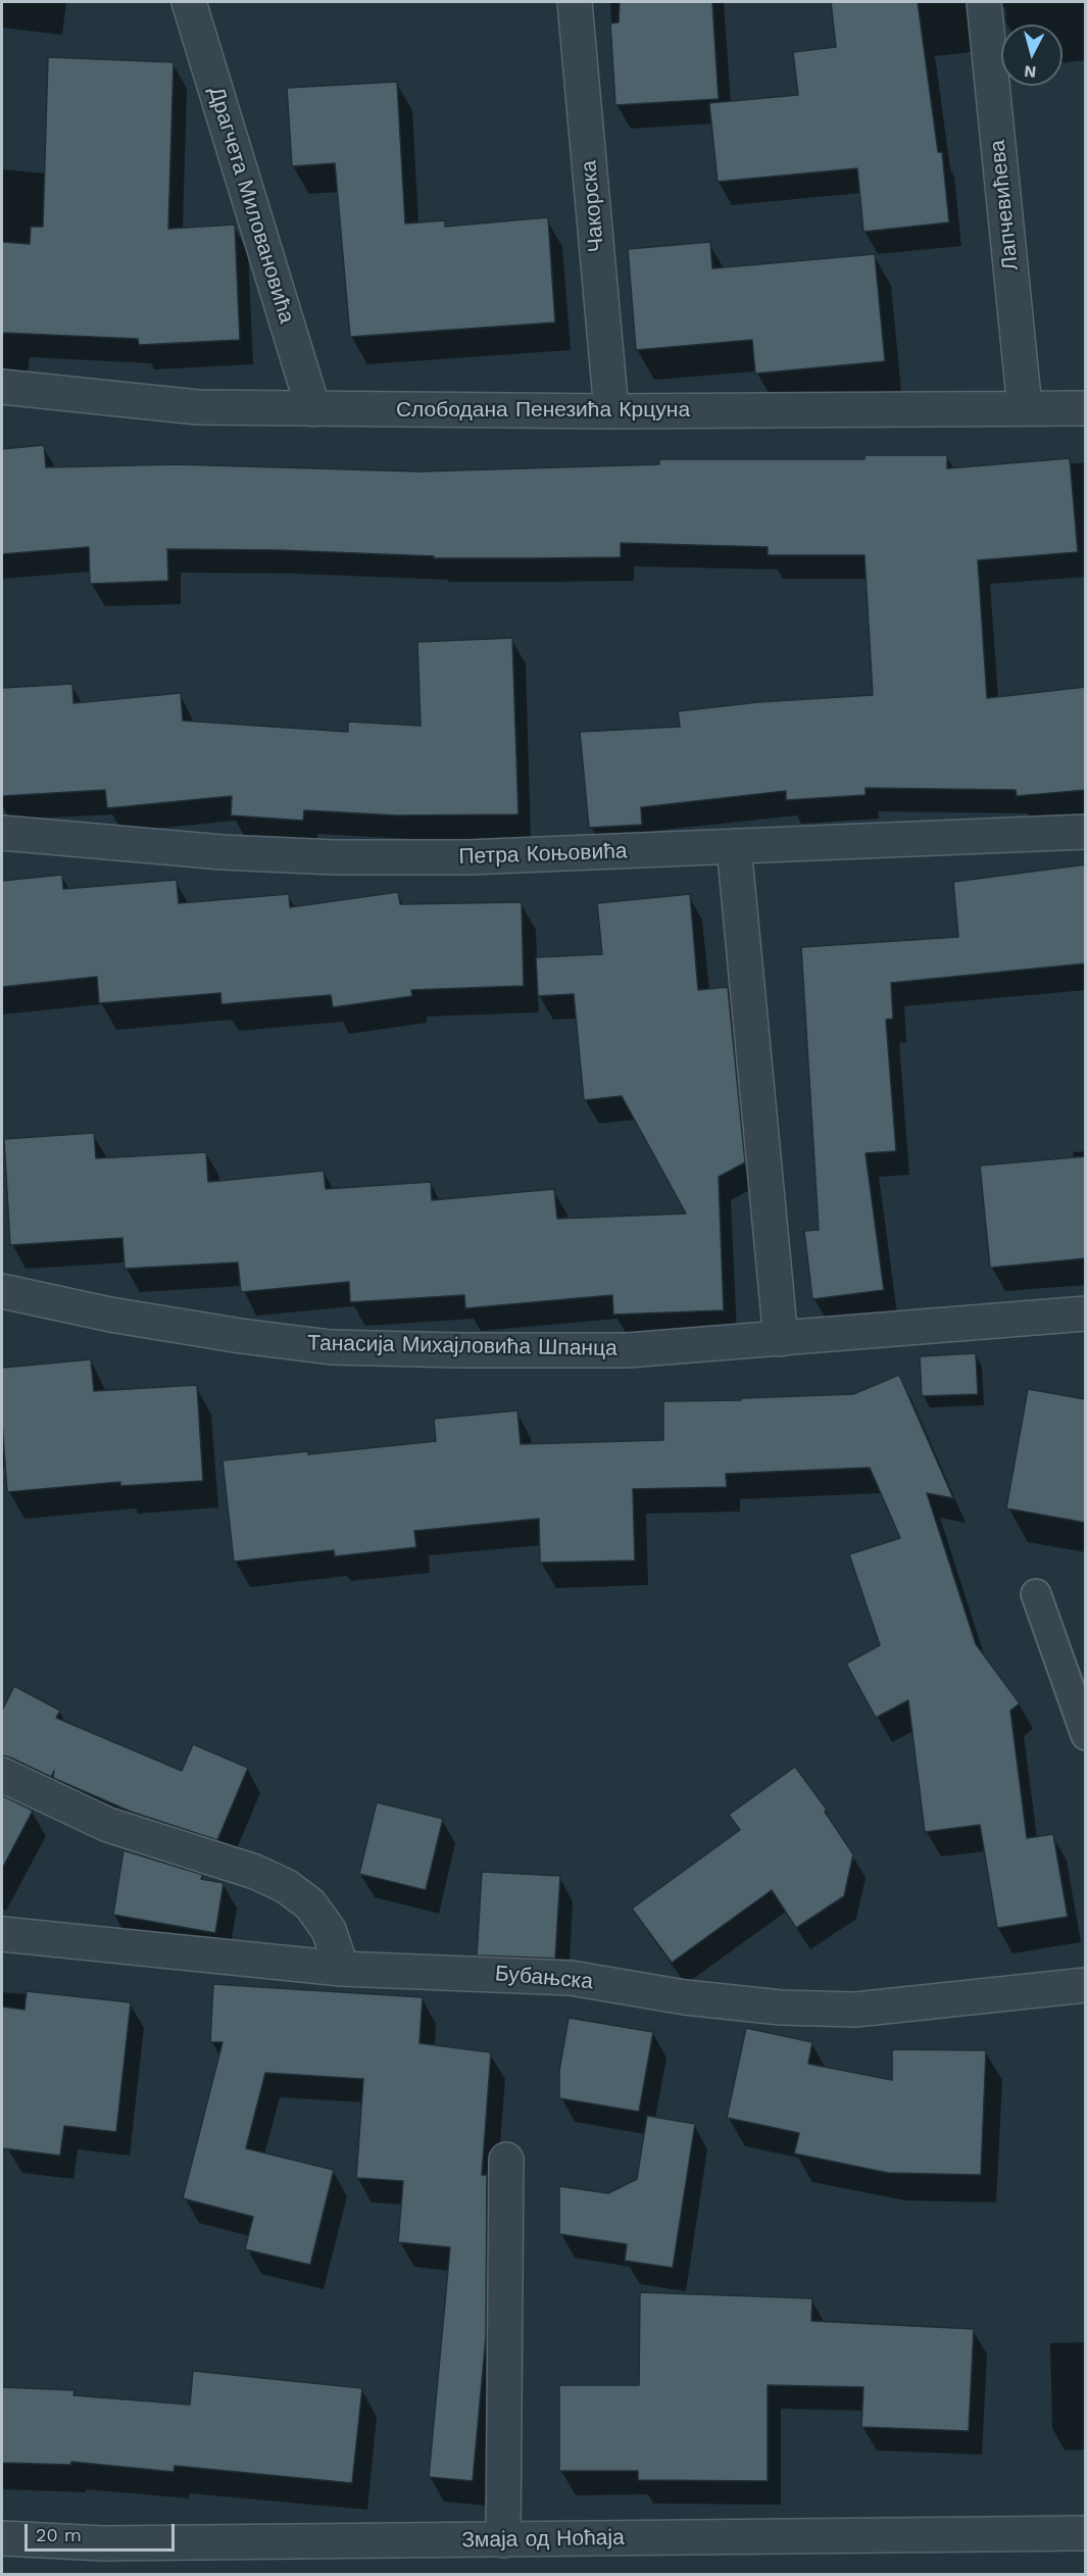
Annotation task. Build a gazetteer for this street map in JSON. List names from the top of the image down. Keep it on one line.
{"streets":{"street":["Драгчета Миловановића","Лапчевићева","Чакорска","Слободана Пенезића Крцуна","Петра Коњовића","Танасија Михајловића Шпанца","Бубањска","Змаја од Ноћаја"]},"crossings":[["Драгчета Миловановића","Слободана Пенезића Крцуна"],["Лапчевићева","Слободана Пенезића Крцуна"],["Чакорска","Слободана Пенезића Крцуна"]],"scale_bar":"20 m","north":"bottom"}
